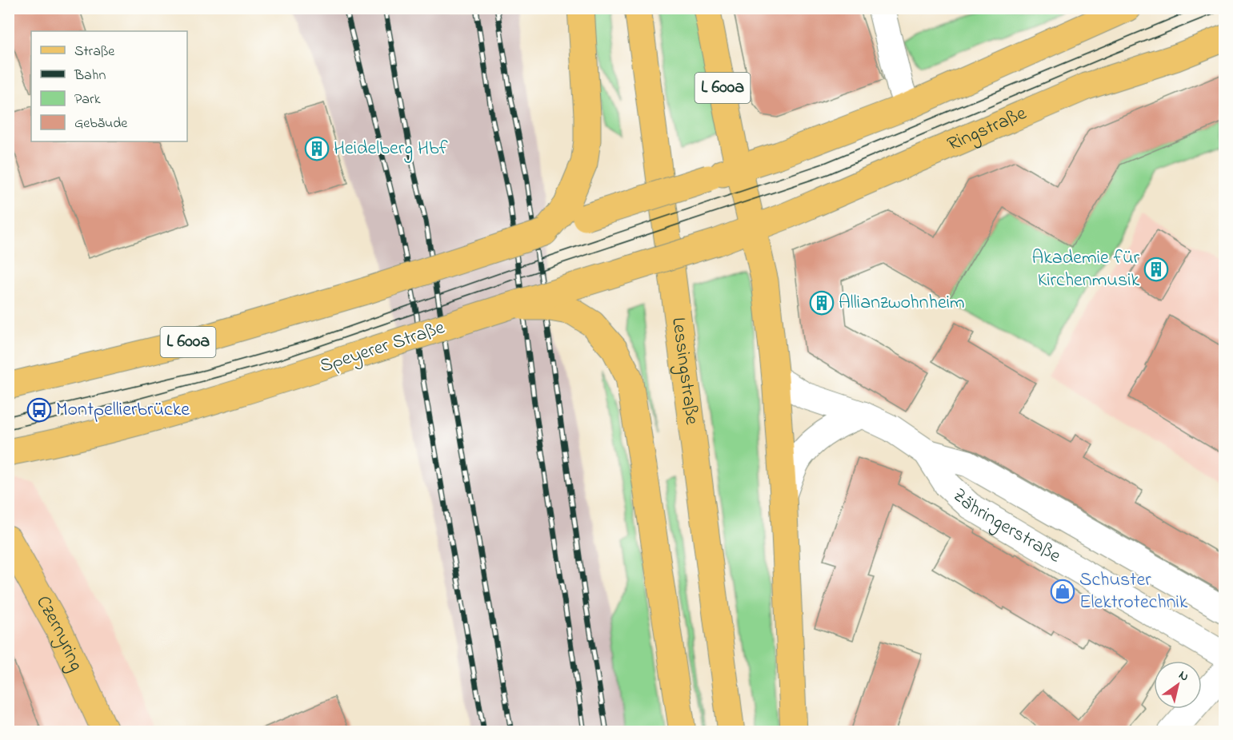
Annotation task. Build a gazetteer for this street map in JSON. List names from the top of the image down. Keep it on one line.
{"streets":{"main road":["L 600a","Ringstraße","Speyerer Straße","Lessingstraße","Czernyring"],"street":["Zähringerstraße"]},"crossings":[["Ringstraße","Speyerer Straße"]],"places":{"building":["Heidelberg Hbf","Akademie für Kirchenmusik","Allianzwohnheim"],"bus stop":["Montpellierbrücke"],"shop":["Schuster Elektrotechnik"]},"legend":["Straße","Bahn","Park","Gebäude"],"north":"top right"}
